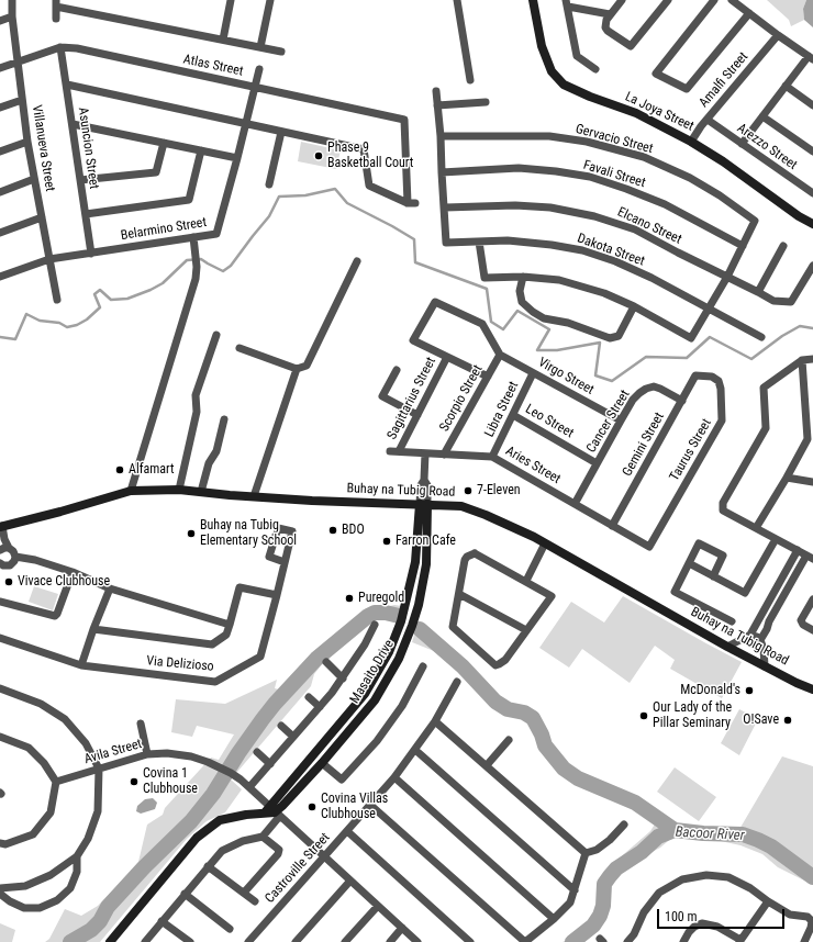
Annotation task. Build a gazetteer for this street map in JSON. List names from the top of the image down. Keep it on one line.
{"streets":{"street":["Atlas Street","Amalfi Street","La Joya Street","Gervacio Street","Arezzo Street","Villanueva Street","Asuncion Street","Favali Street","Elcano Street","Belarmino Street","Dakota Street","Virgo Street","Sagittarius Street","Scorpio Street","Libra Street","Leo Street","Cancer Street","Gemini Street","Taurus Street","Aries Street","Buhay na Tubig Road","Via Delizioso","Masaito Drive","Avila Street","Castroville Street"]},"crossings":[["Atlas Street","Villanueva Street"],["Atlas Street","Asuncion Street"],["Atlas Street","Belarmino Street"],["Amalfi Street","La Joya Street"],["Amalfi Street","Arezzo Street"],["Gervacio Street","Favali Street"],["Gervacio Street","Elcano Street"],["Gervacio Street","Dakota Street"],["Villanueva Street","Belarmino Street"],["Asuncion Street","Belarmino Street"],["Elcano Street","Dakota Street"],["Virgo Street","Scorpio Street"],["Virgo Street","Libra Street"],["Virgo Street","Cancer Street"],["Sagittarius Street","Aries Street"],["Scorpio Street","Aries Street"],["Libra Street","Leo Street"],["Libra Street","Aries Street"],["Leo Street","Cancer Street"],["Cancer Street","Gemini Street"],["Cancer Street","Aries Street"],["Gemini Street","Taurus Street"],["Gemini Street","Aries Street"],["Taurus Street","Aries Street"],["Buhay na Tubig Road","Masaito Drive"],["Masaito Drive","Avila Street"],["Avila Street","Castroville Street"]],"water":["Bacoor River"],"places":["Phase 9 Basketball Court","Alfamart","7-Eleven","BDO","Buhay na Tubig Elementary School","Farron Cafe","Vivace Clubhouse","Puregold","McDonald's","Our Lady of the Pillar Seminary","O!Save","Covina 1 Clubhouse","Covina Villas Clubhouse"],"scale_bar":"100 m"}
